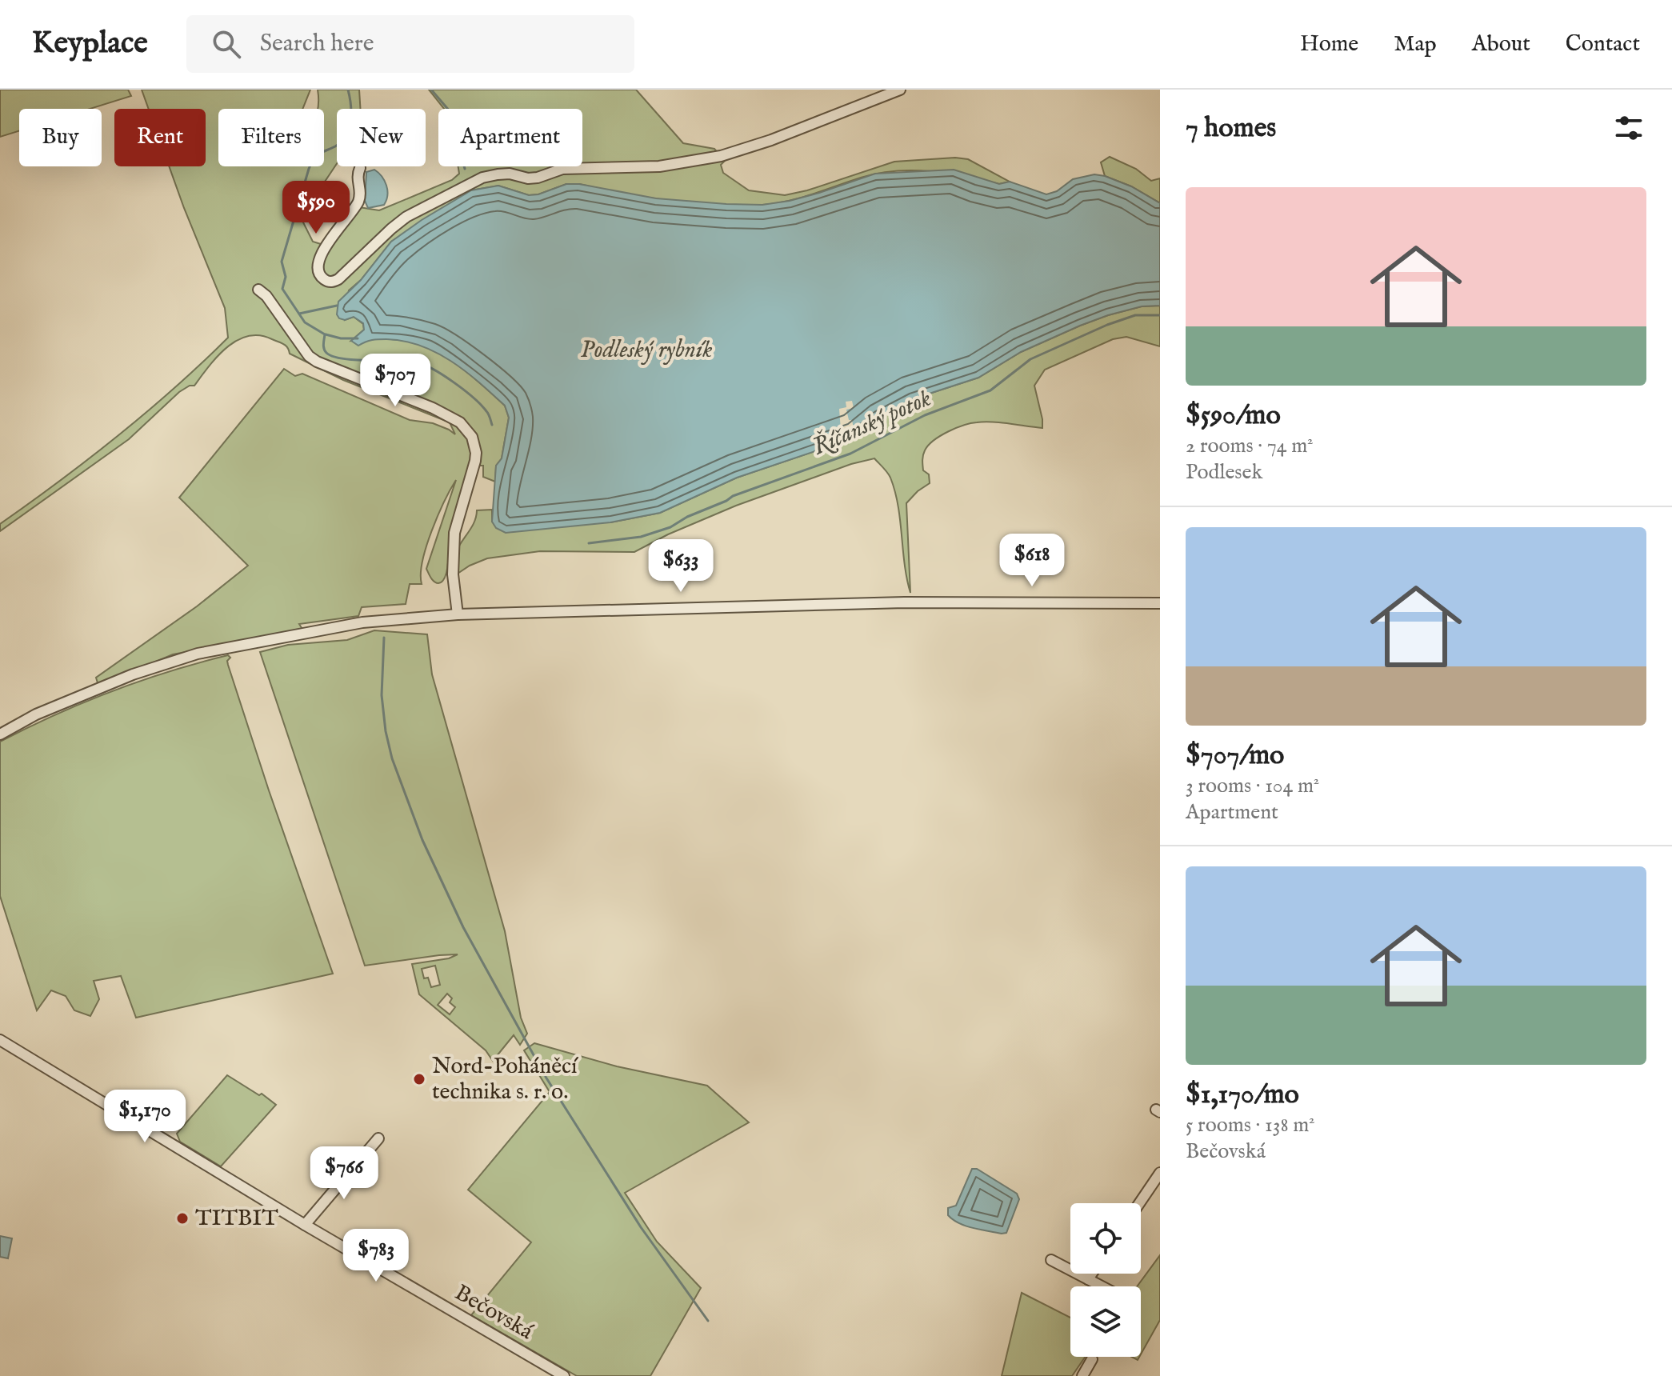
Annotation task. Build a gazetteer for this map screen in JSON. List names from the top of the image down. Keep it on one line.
{"streets":{"street":["Bečovská"]},"water":["Podleský rybník","Říčanský potok"],"places":["Nord-Poháněcí technika s. r. o.","TITBIT"],"page":{"header":"Keyplace","search":"Search here","nav":["Home","Map","About","Contact"],"heading":"7 homes","chip":["Buy","Rent","Filters","New","Apartment"],"list":[{"name":"$590/mo","note":"2 rooms · 74 m² · Podlesek"},{"name":"$707/mo","note":"3 rooms · 104 m² · Apartment"},{"name":"$1,170/mo","note":"5 rooms · 138 m² · Bečovská"}],"price":["$590","$707","$618","$633","$1,170","$766","$783"]}}
